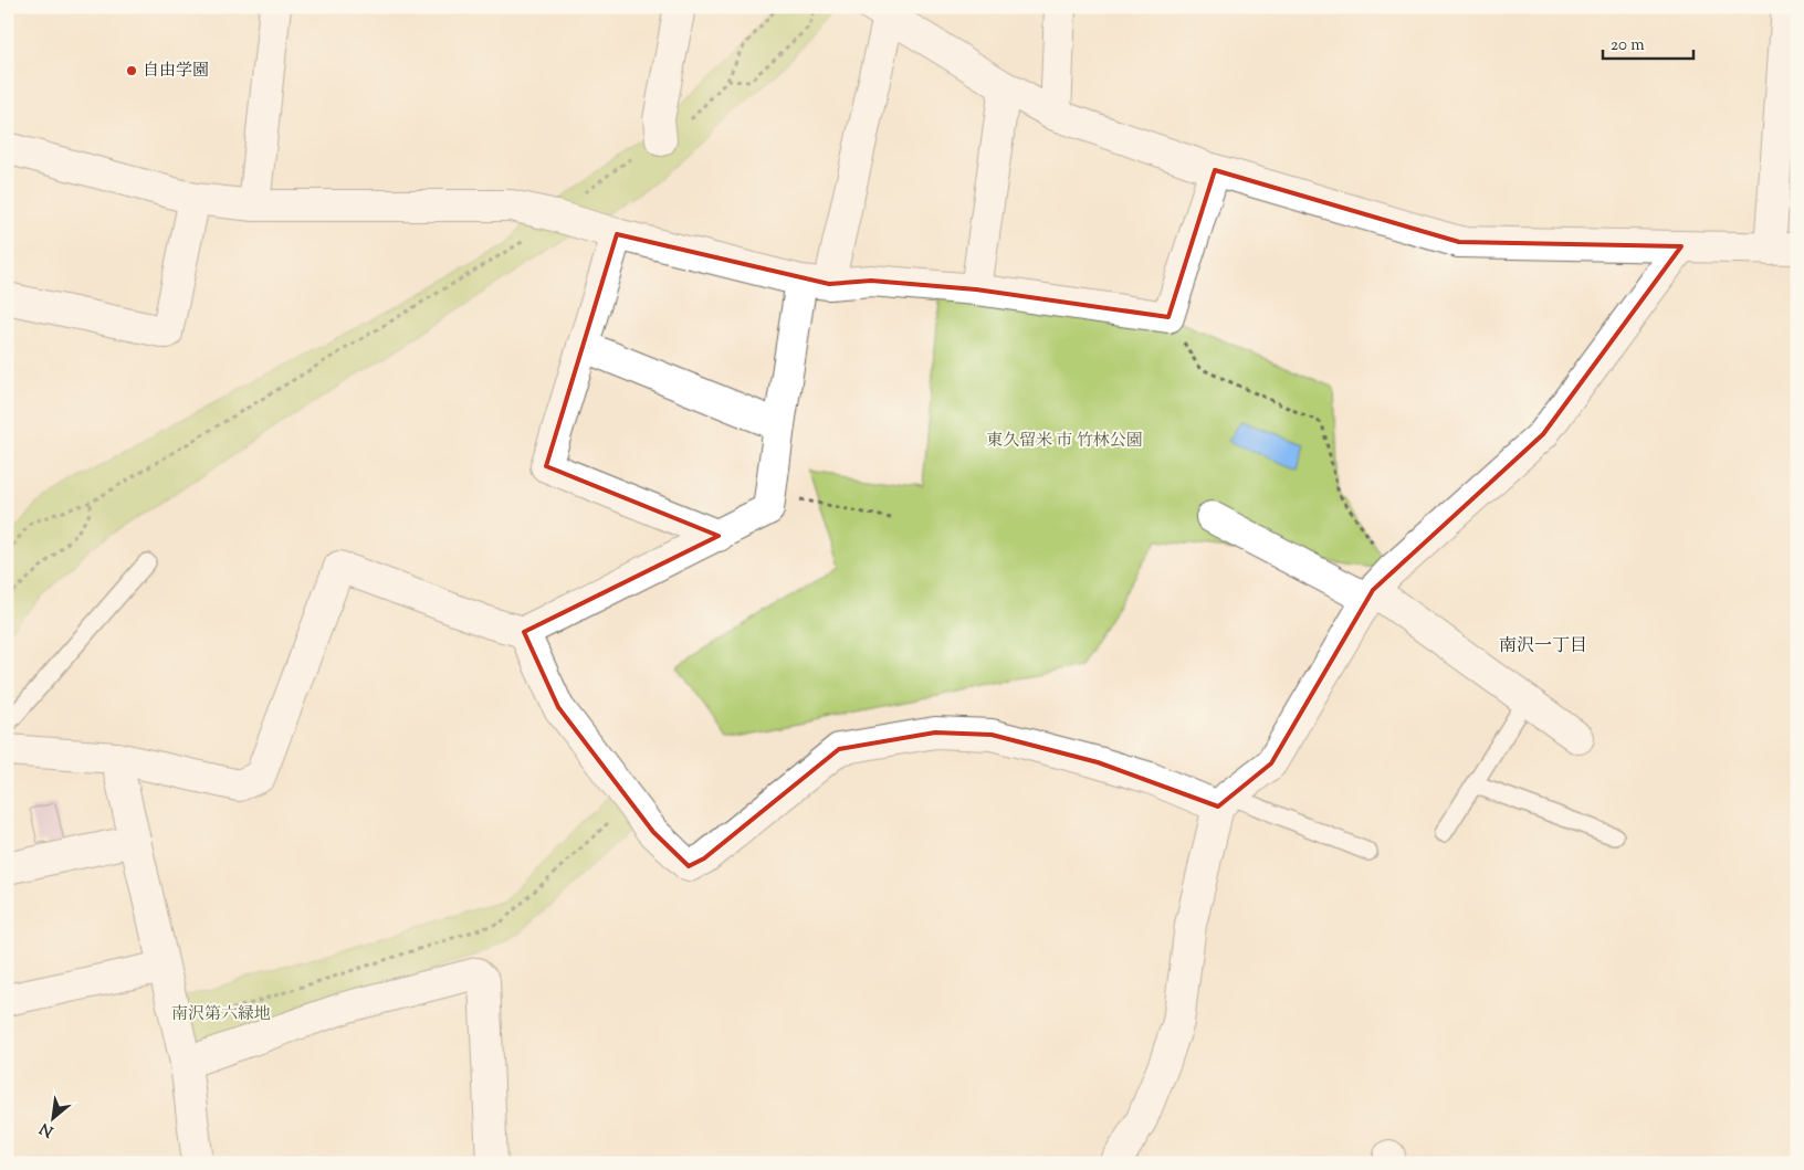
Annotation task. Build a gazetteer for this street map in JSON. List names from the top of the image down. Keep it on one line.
{"districts":["南沢一丁目"],"parks":["東久留米 市 竹林公園","南沢第六緑地"],"places":["自由学園"],"scale_bar":"20 m","north":"bottom left"}
